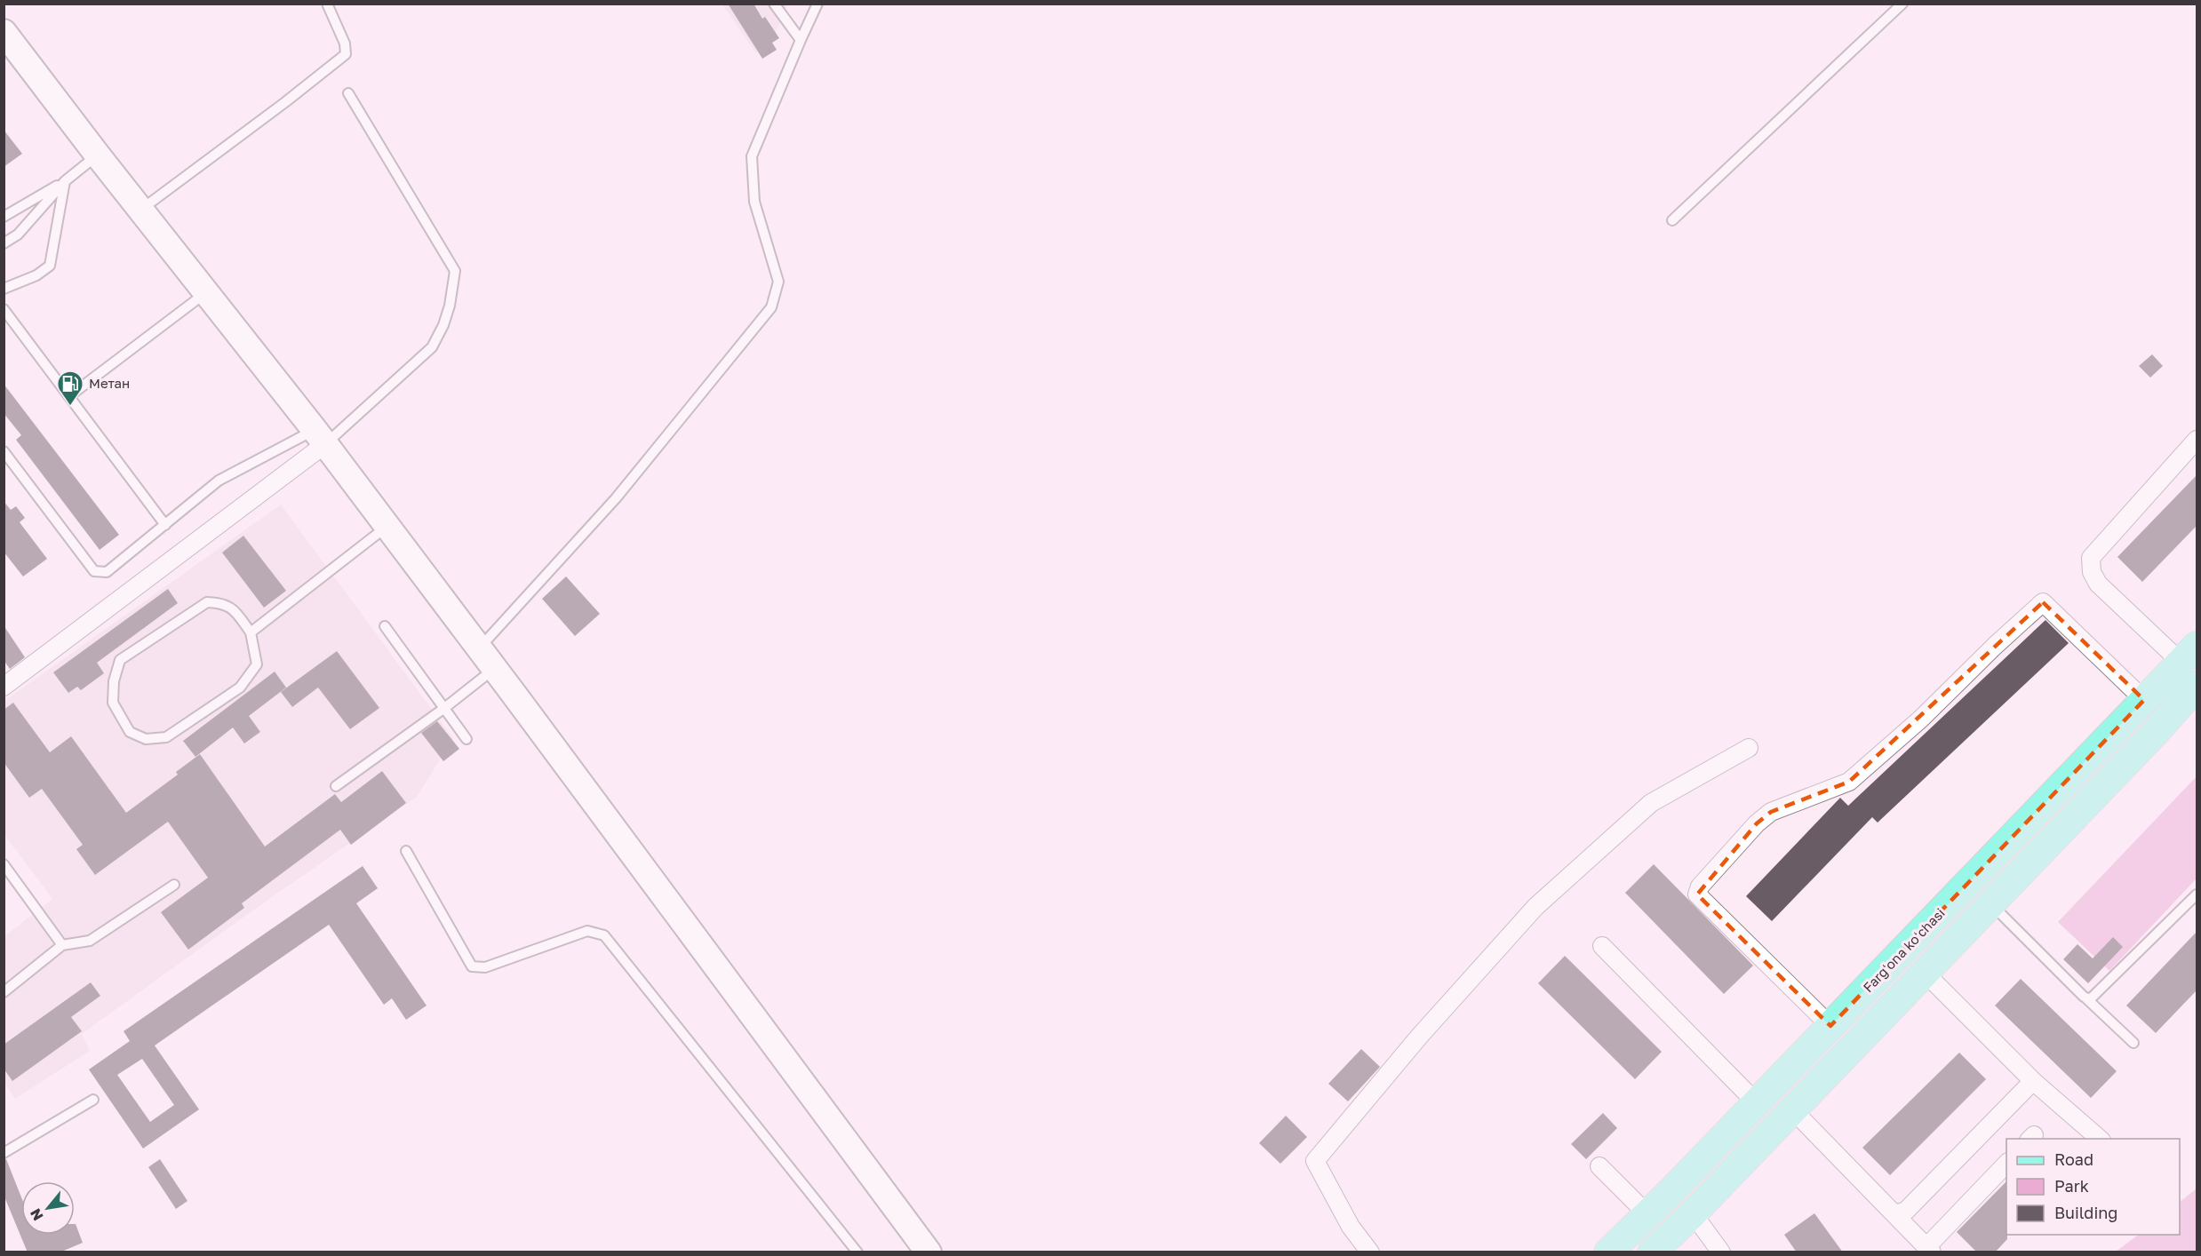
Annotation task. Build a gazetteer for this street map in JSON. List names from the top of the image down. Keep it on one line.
{"streets":{"main road":["Fargʻona koʻchasi"]},"places":{"fuel station":["Метан"]},"legend":["Road","Park","Building"],"north":"bottom left"}
